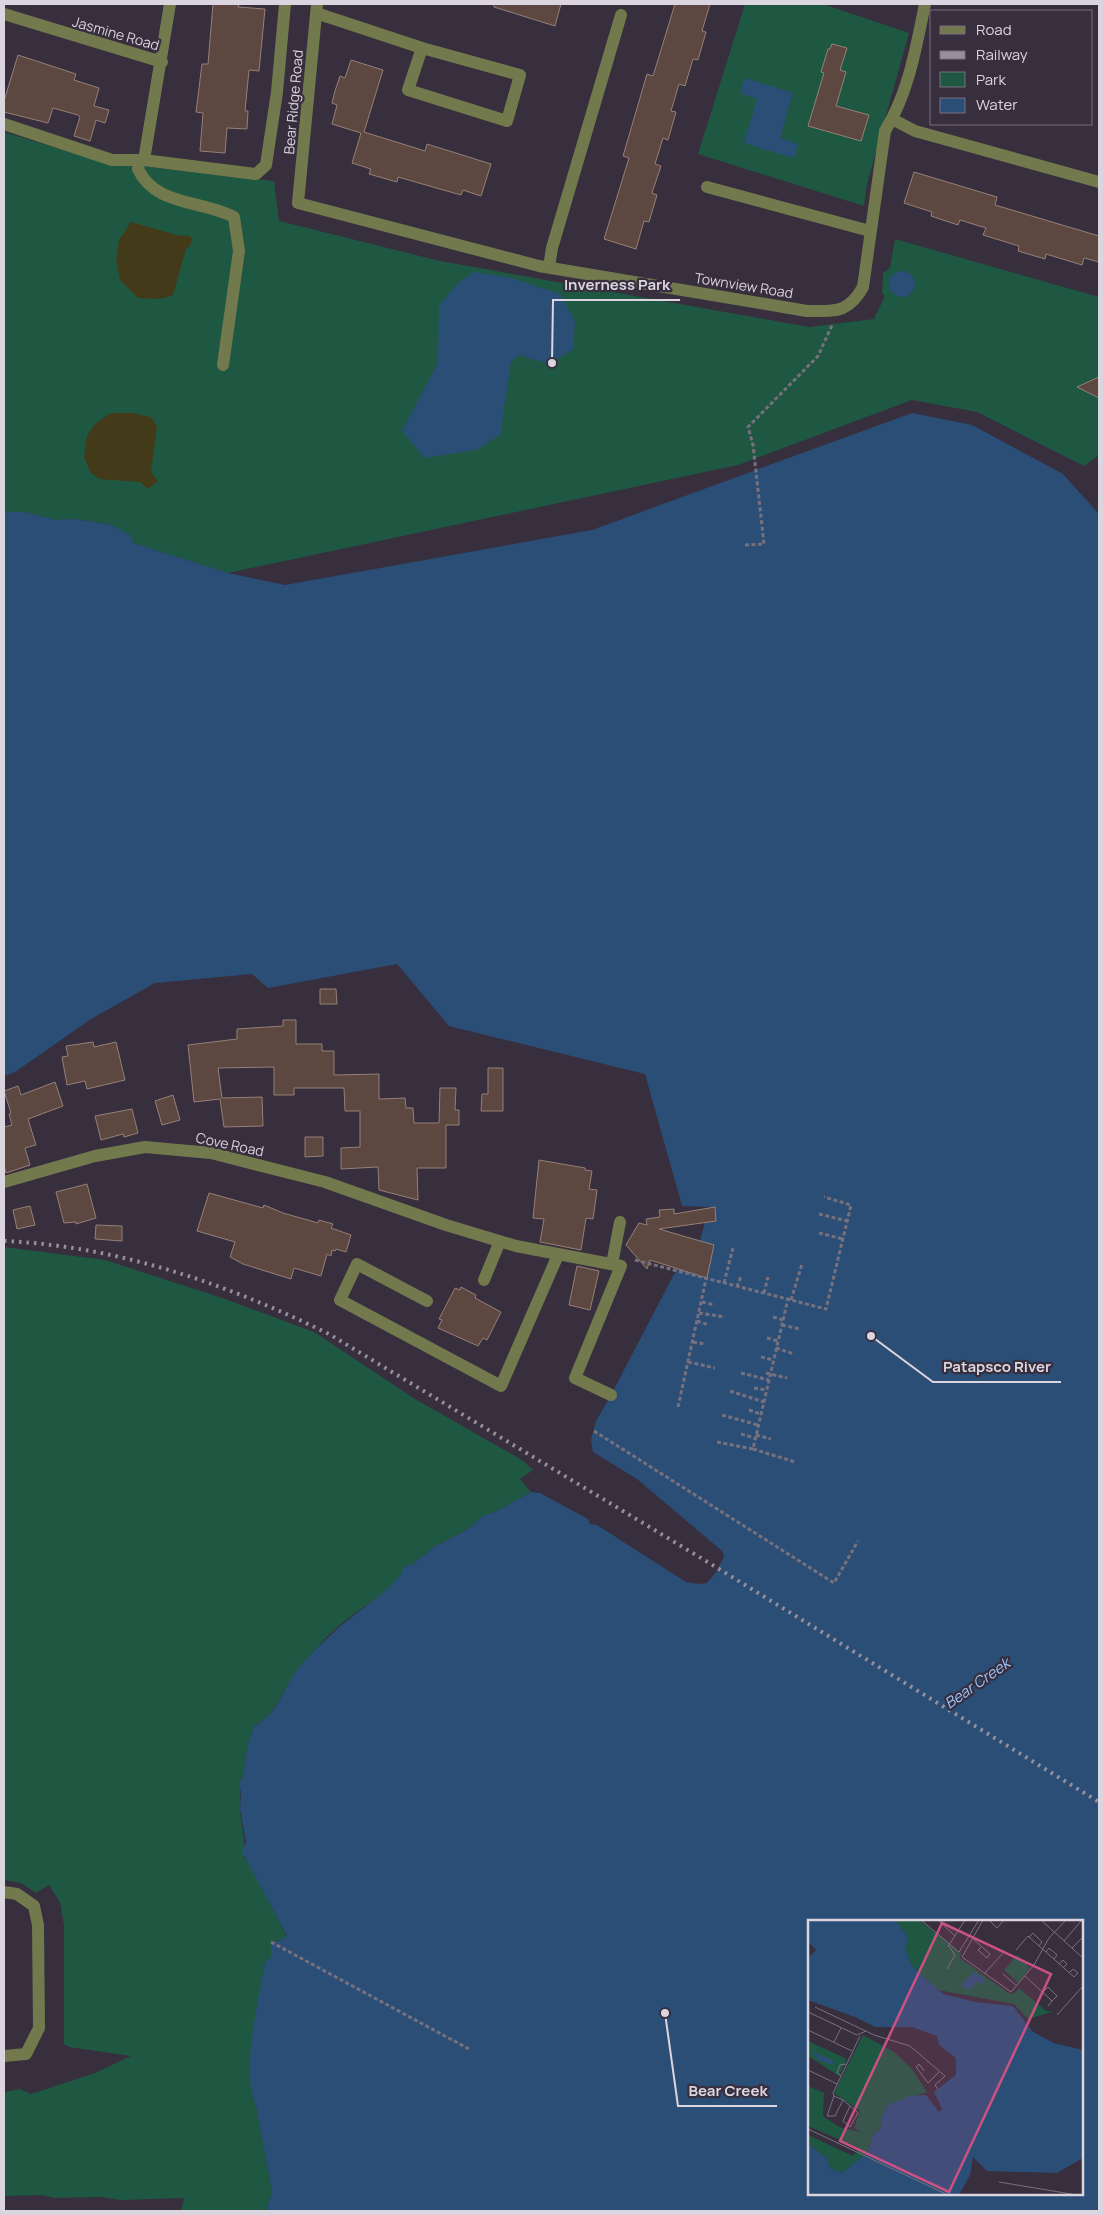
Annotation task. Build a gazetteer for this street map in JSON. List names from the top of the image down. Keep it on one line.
{"streets":{"street":["Jasmine Road","Bear Ridge Road","Townview Road","Cove Road"]},"crossings":[["Bear Ridge Road","Townview Road"]],"water":["Bear Creek"],"places":["Inverness Park","Patapsco River","Bear Creek"],"legend":["Road","Railway","Park","Water"]}
